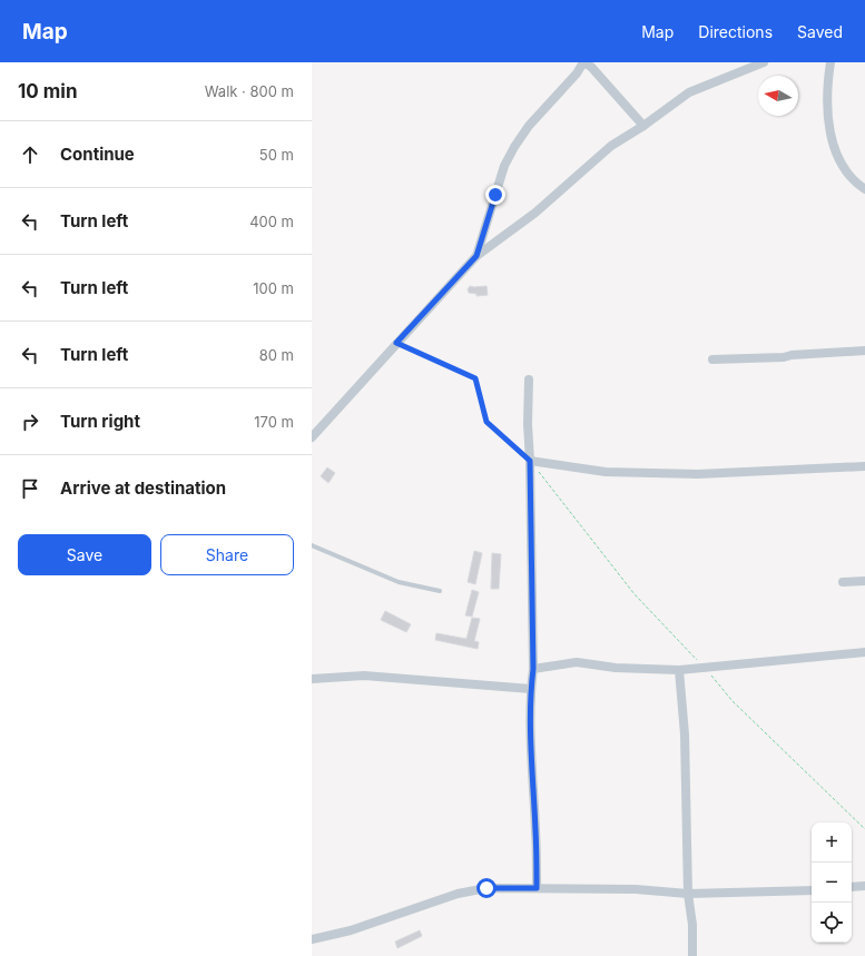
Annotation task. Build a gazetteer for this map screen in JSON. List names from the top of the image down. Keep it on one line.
{"north":"left","page":{"header":"Map","nav":["Map","Directions","Saved"],"heading":["10 min","Walk · 800 m"],"list":[["Continue","50 m"],["Turn left","400 m"],["Turn left","100 m"],["Turn left","80 m"],["Turn right","170 m"],"Arrive at destination"],"buttons":["Save","Share"],"map_buttons":["+","−"]}}
